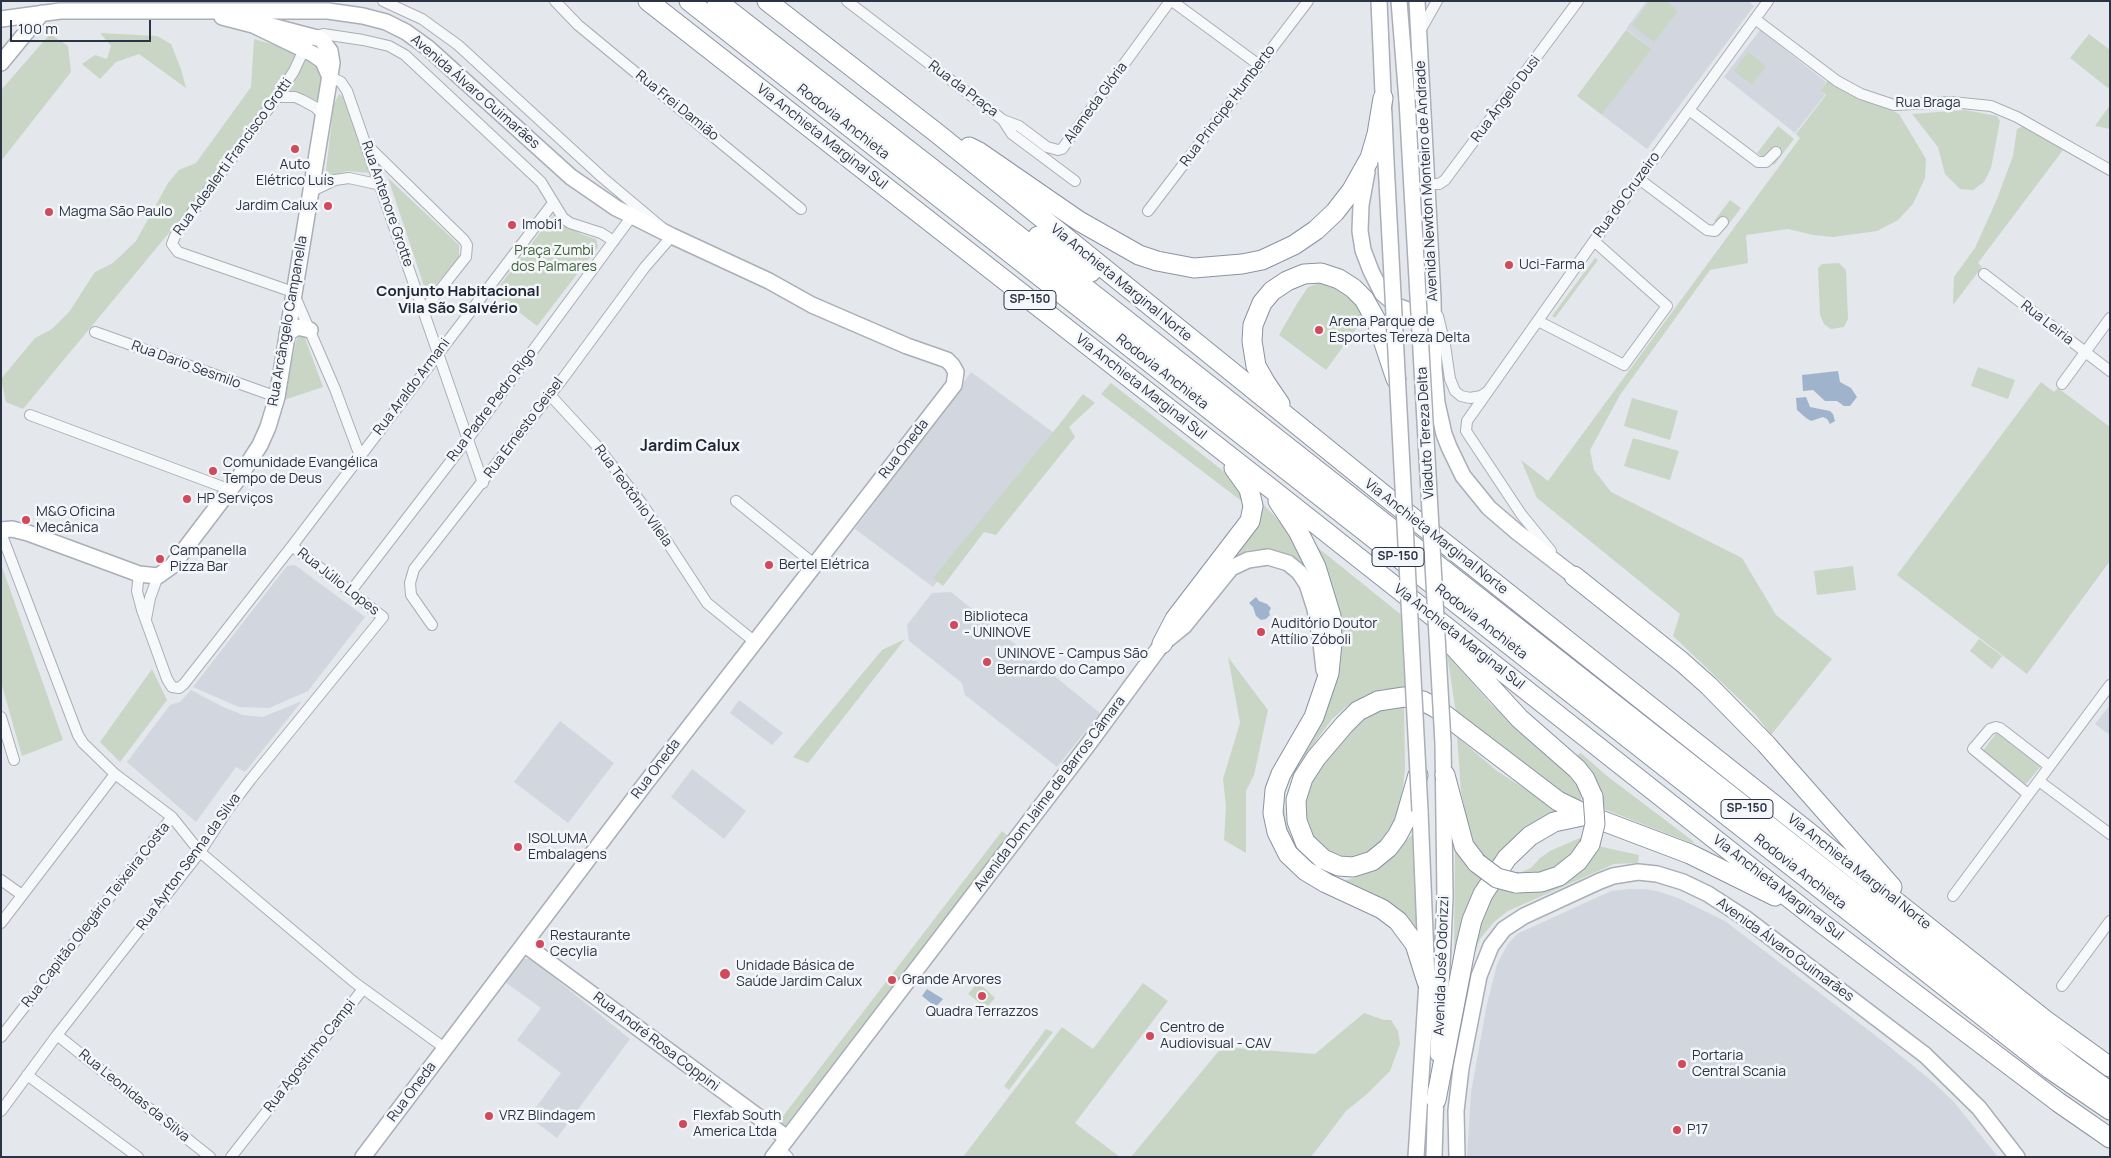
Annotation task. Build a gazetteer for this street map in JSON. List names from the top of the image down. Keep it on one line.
{"streets":{"highway":["Rodovia Anchieta","Via Anchieta Marginal Sul","Via Anchieta Marginal Norte","SP-150"],"street":["Rua da Praça","Avenida Álvaro Guimarães","Rua Ângelo Dusi","Alameda Glória","Rua Braga","Rua Frei Damião","Rua Principe Humberto","Rua Adealerti Francisco Grotti","Avenida Newton Monteiro de Andrade","Rua do Cruzeiro","Rua Antenore Grotte","Rua Arcângelo Campanella","Rua Leiria","Rua Dario Sesmilo","Rua Araldo Armani","Rua Padre Pedro Rigo","Rua Ernesto Geisel","Viaduto Tereza Delta","Rua Oneda","Rua Teotônio Vilela","Rua Júlio Lopes","Avenida Dom Jaime de Barros Câmara","Rua Ayrton Senna da Silva","Rua Capitão Olegário Teixeira Costa","Avenida José Odorizzi","Rua André Rosa Coppini","Rua Agostinho Campi","Rua Leonidas da Silva"]},"crossings":[["Rua da Praça","Alameda Glória"],["Avenida Álvaro Guimarães","Rua Adealerti Francisco Grotti"],["Avenida Álvaro Guimarães","Rua Arcângelo Campanella"],["Avenida Álvaro Guimarães","Rua Araldo Armani"],["Avenida Álvaro Guimarães","Rua Padre Pedro Rigo"],["Avenida Álvaro Guimarães","Rua Ernesto Geisel"],["Avenida Álvaro Guimarães","Rua Oneda"],["Rua Ângelo Dusi","Avenida Newton Monteiro de Andrade"],["Rua Braga","Rua do Cruzeiro"],["Rua Adealerti Francisco Grotti","Rua Arcângelo Campanella"],["Avenida Newton Monteiro de Andrade","Rua do Cruzeiro"],["Rua Antenore Grotte","Rua Arcângelo Campanella"],["Rua Antenore Grotte","Rua Araldo Armani"],["Rua Antenore Grotte","Rua Padre Pedro Rigo"],["Rua Antenore Grotte","Rua Ernesto Geisel"],["Rua Arcângelo Campanella","Rua Dario Sesmilo"],["Rua Araldo Armani","Rua Júlio Lopes"],["Rua Padre Pedro Rigo","Rua Júlio Lopes"],["Rua Ernesto Geisel","Rua Teotônio Vilela"],["Viaduto Tereza Delta","Avenida José Odorizzi"],["Rua Oneda","Rua Teotônio Vilela"],["Rua Oneda","Rua André Rosa Coppini"],["Rua Oneda","Rua Agostinho Campi"],["Rua Júlio Lopes","Rua Ayrton Senna da Silva"],["Avenida Dom Jaime de Barros Câmara","Rua André Rosa Coppini"],["Rua Ayrton Senna da Silva","Rua Leonidas da Silva"]],"districts":["Conjunto Habitacional Vila São Salvério","Jardim Calux"],"parks":["Praça Zumbi dos Palmares"],"places":["Auto Elétrico Luís","Jardim Calux","Magma São Paulo","Imobi1","Uci-Farma","Arena Parque de Esportes Tereza Delta","Comunidade Evangélica Tempo de Deus","HP Serviços","M&G Oficina Mecânica","Campanella Pizza Bar","Bertel Elétrica","Biblioteca - UNINOVE","Auditório Doutor Attílio Zóboli","UNINOVE - Campus São Bernardo do Campo","ISOLUMA Embalagens","Restaurante Cecylia","Unidade Básica de Saúde Jardim Calux","Grande Arvores","Quadra Terrazzos","Centro de Audiovisual - CAV","Portaria Central Scania","VRZ Blindagem","Flexfab South America Ltda","P17"],"scale_bar":"100 m"}
